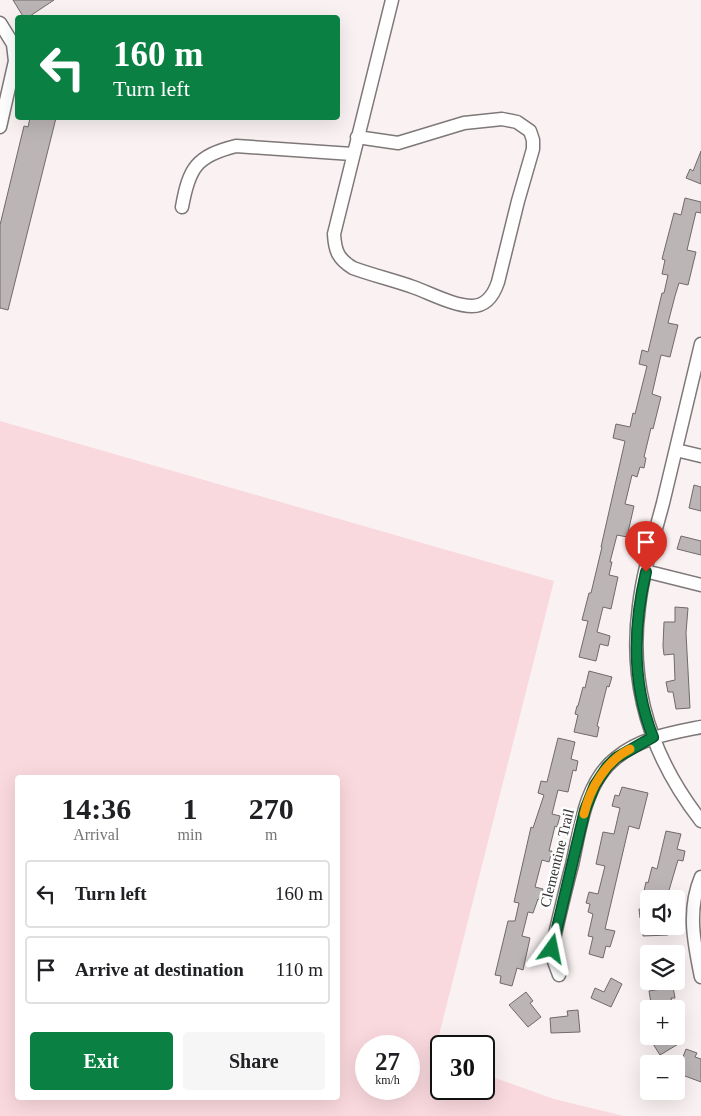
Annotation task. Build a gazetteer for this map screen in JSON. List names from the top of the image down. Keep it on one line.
{"streets":{"street":["Clementine Trail"]},"page":{"turn":["160 m","Turn left"],"eta":["14:36","Arrival","1","min","270","m"],"list":[{"name":"Turn left","value":"160 m"},{"name":"Arrive at destination","value":"110 m"}],"map_buttons":["+","−"],"buttons":["Exit","Share"],"speed":"27 km/h","limit":"30"}}
